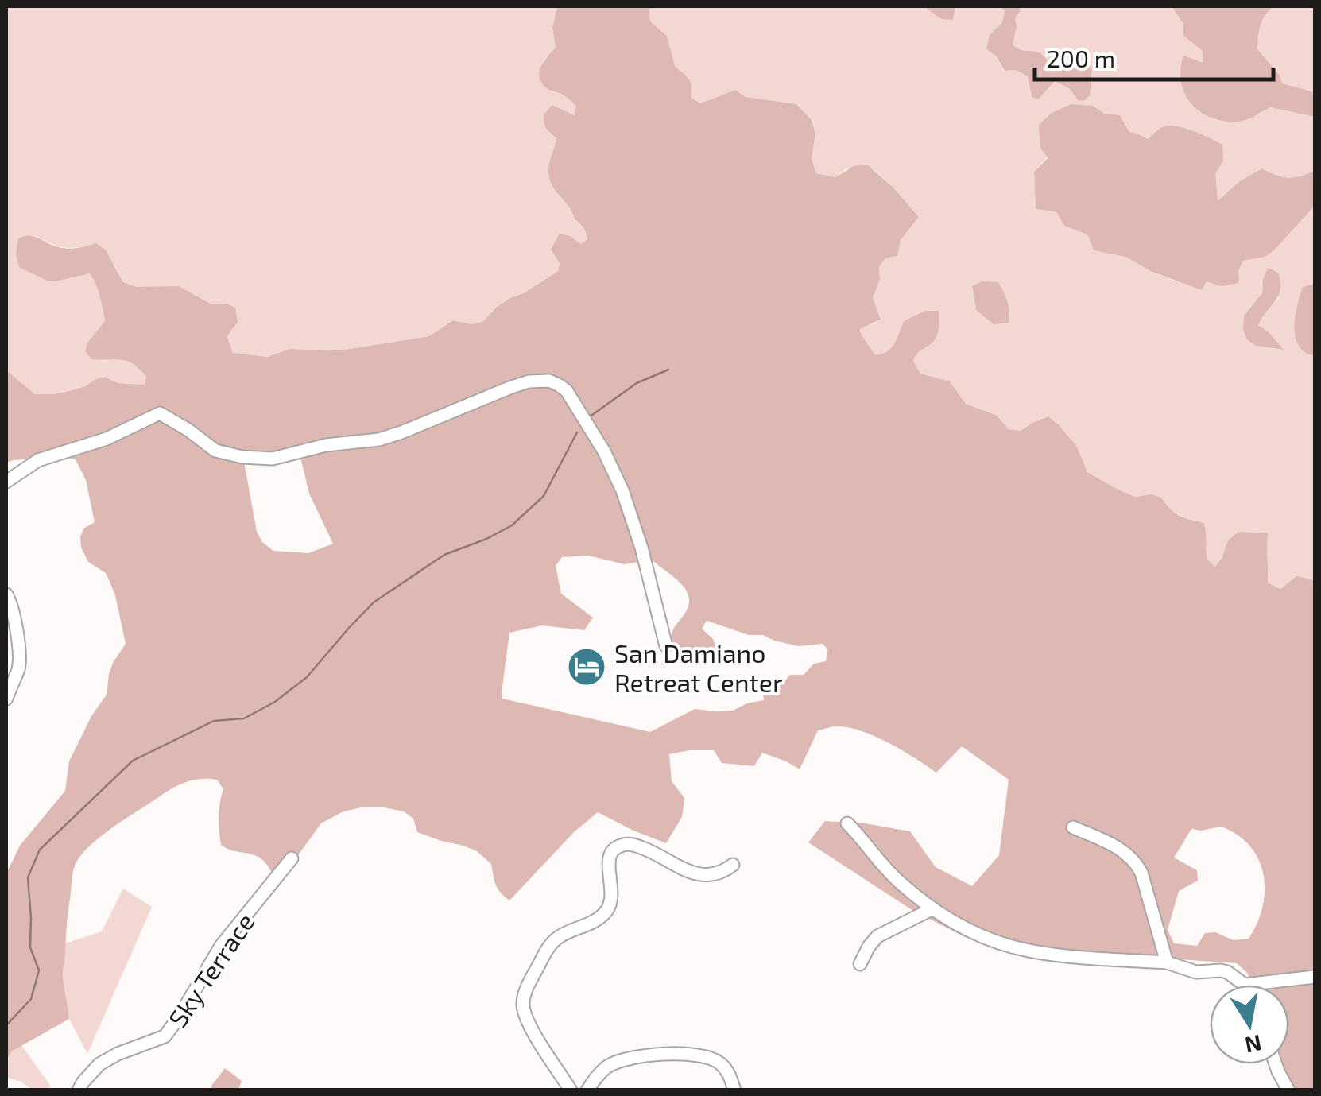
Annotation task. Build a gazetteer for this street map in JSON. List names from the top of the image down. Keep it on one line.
{"streets":{"street":["Sky Terrace"]},"places":{"hotel":["San Damiano Retreat Center"]},"scale_bar":"200 m","north":"bottom"}
